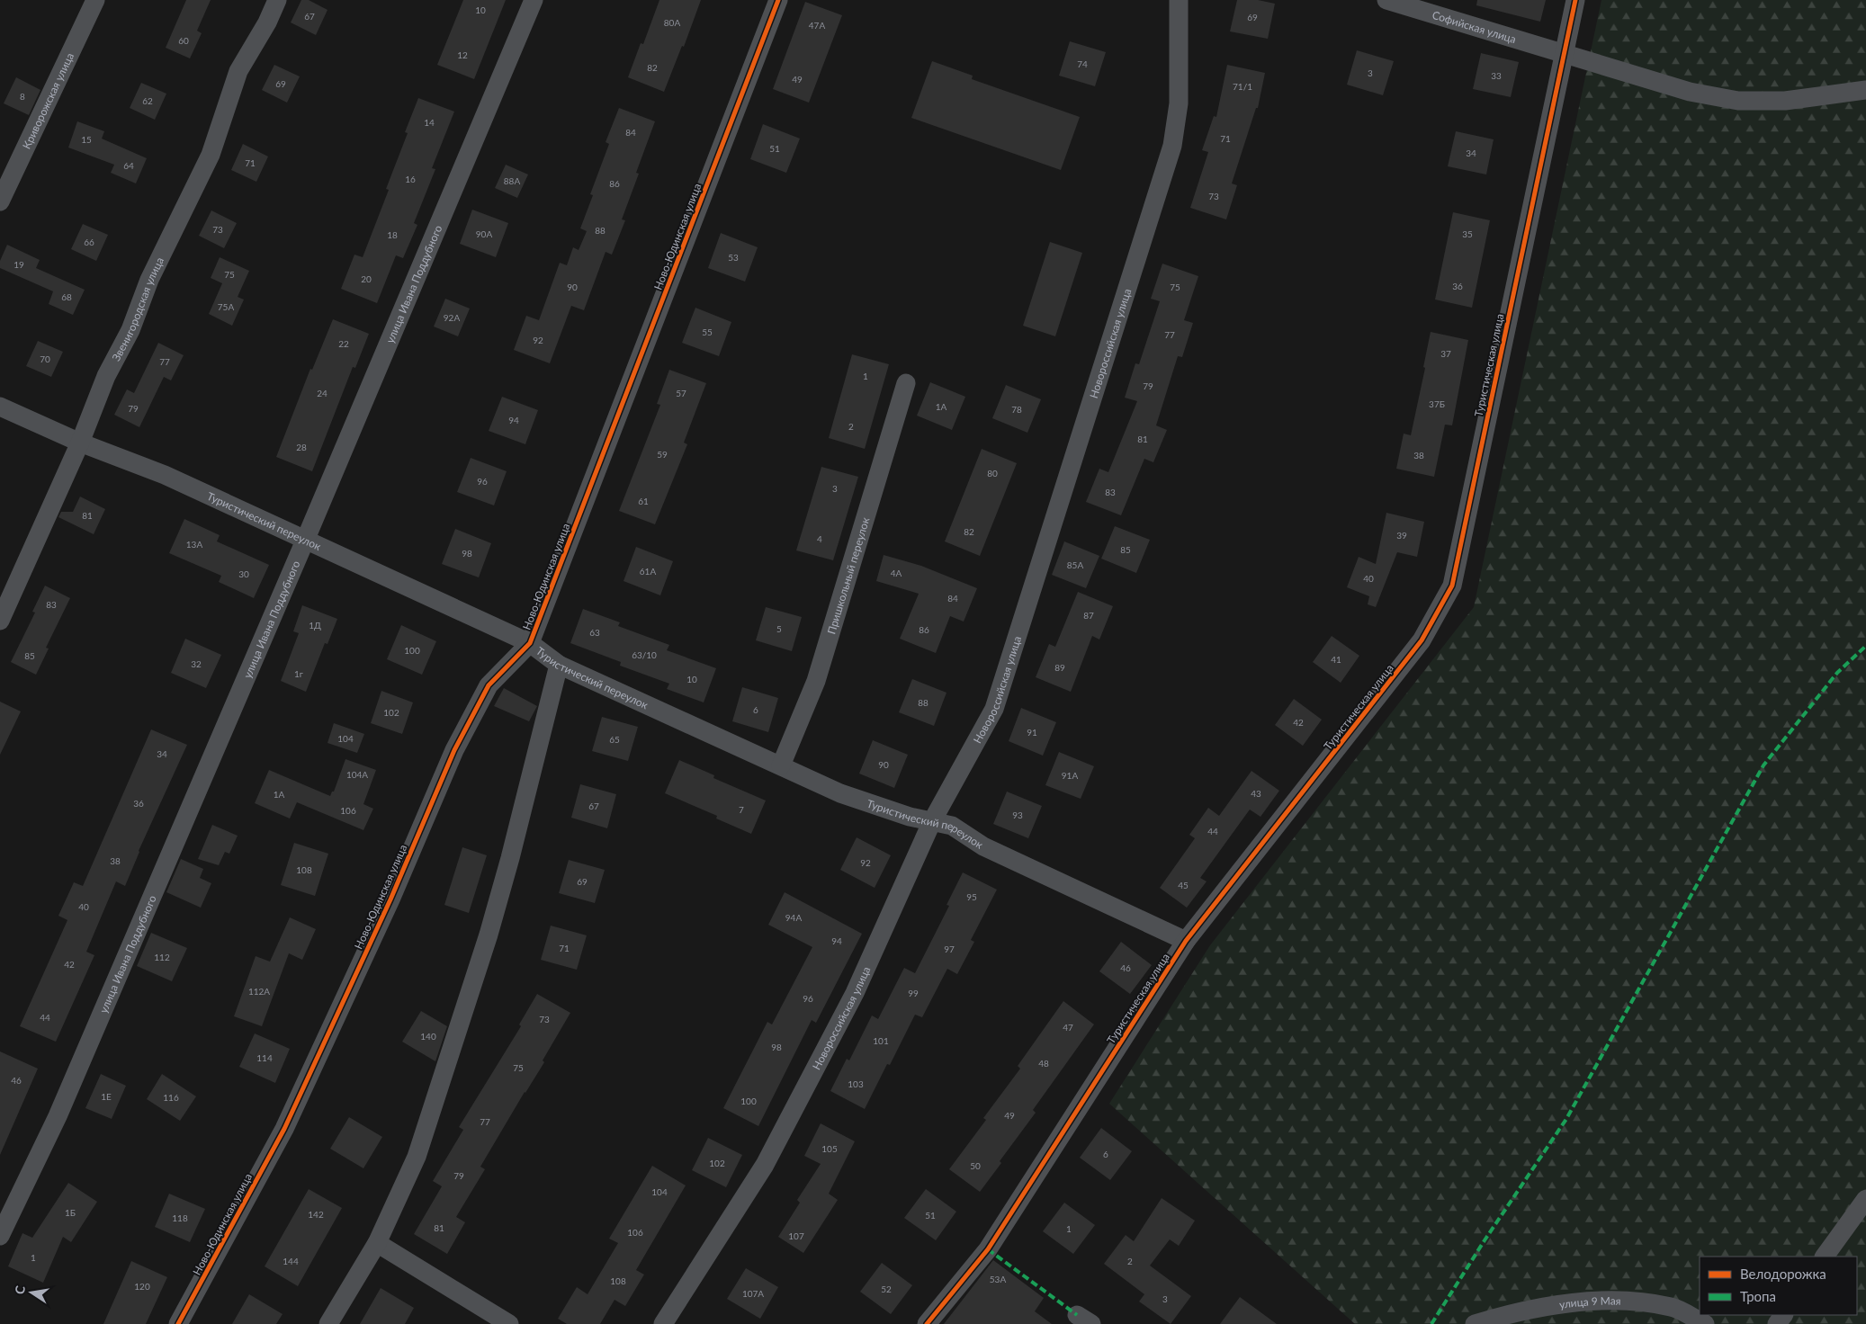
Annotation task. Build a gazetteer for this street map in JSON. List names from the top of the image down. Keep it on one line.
{"streets":{"street":["Софийская улица","Криворожская улица","Ново-Юдинская улица","улица Ивана Поддубного","Звенигородская улица","Новороссийская улица","Туристическая улица","Туристический переулок","Пришкольный переулок","улица 9 Мая"]},"crossings":[["Софийская улица","Туристическая улица"],["Ново-Юдинская улица","Туристический переулок"],["улица Ивана Поддубного","Туристический переулок"],["Звенигородская улица","Туристический переулок"],["Новороссийская улица","Туристический переулок"],["Туристическая улица","Туристический переулок"],["Туристический переулок","Пришкольный переулок"]],"house_numbers":["10","67","69","80А","47А","60","12","74","82","3","33","49","69","71/1","8","62","14","84","71","15","51","34","71","64","16","88А","86","73","73","88","90А","35","18","66","53","19","75","20","36","90","75","68","75А","92А","55","77","92","22","37","70","77","1","79","24","57","37Б","1А","79","78","94","2","81","28","59","38","80","96","3","83","61","81","82","39","4","13А","85","98","85А","61А","4А","30","40","84","83","87","1Д","5","86","63","100","63/10","85","41","32","89","1г","10","88","6","102","42","91","104","65","34","90","104А","91А","43","1А","36","67","7","106","93","44","38","92","108","69","45","95","40","94А","94","71","97","112","42","46","112А","99","96","44","73","47","140","101","98","114","48","75","46","103","1Е","116","100","49","77","105","6","102","50","79","104","1Б","142","51","118","81","1","106","107","1","144","2","53А","108","120","52","107А","3"],"legend":["Велодорожка","Тропа"],"north":"left"}
